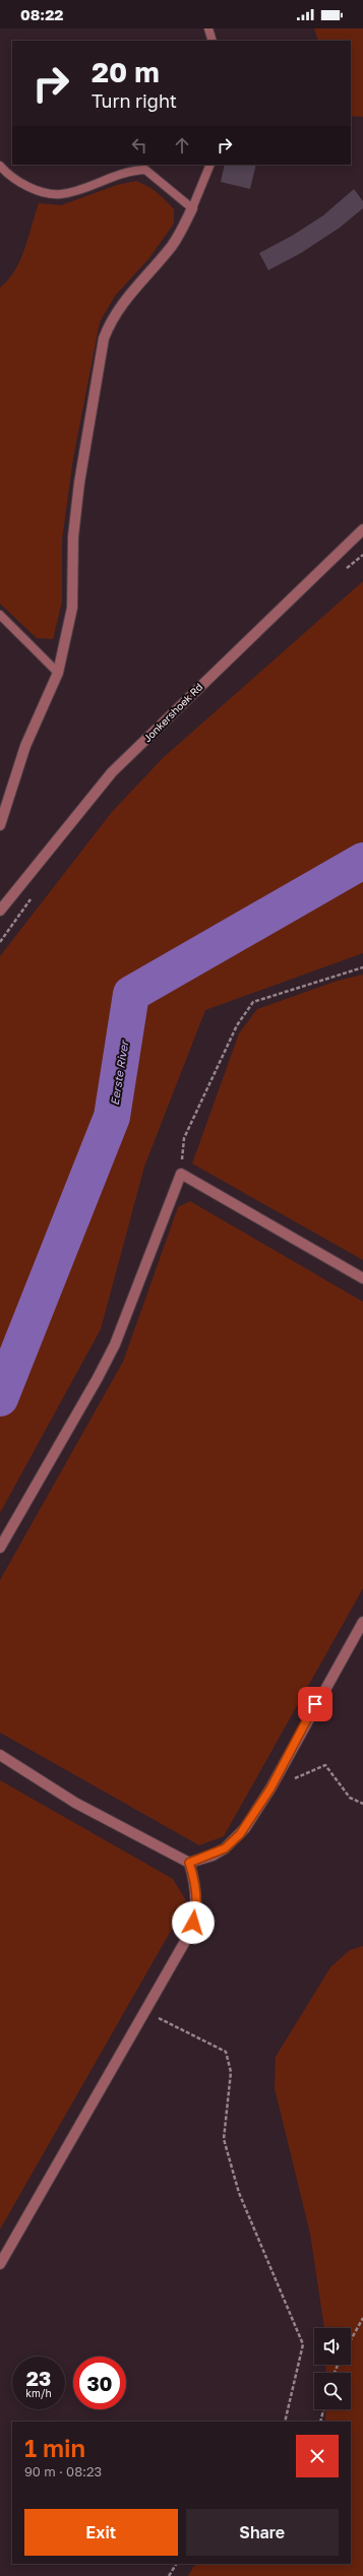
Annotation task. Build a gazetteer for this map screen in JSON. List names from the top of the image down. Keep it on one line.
{"streets":{"street":["Jonkershoek Rd"]},"water":["Eerste River"],"page":{"status":"08:22","turn":["20 m","Turn right"],"speed":"23 km/h","limit":"30","heading":["1 min","90 m · 08:23"],"buttons":["Exit","Share"]}}
